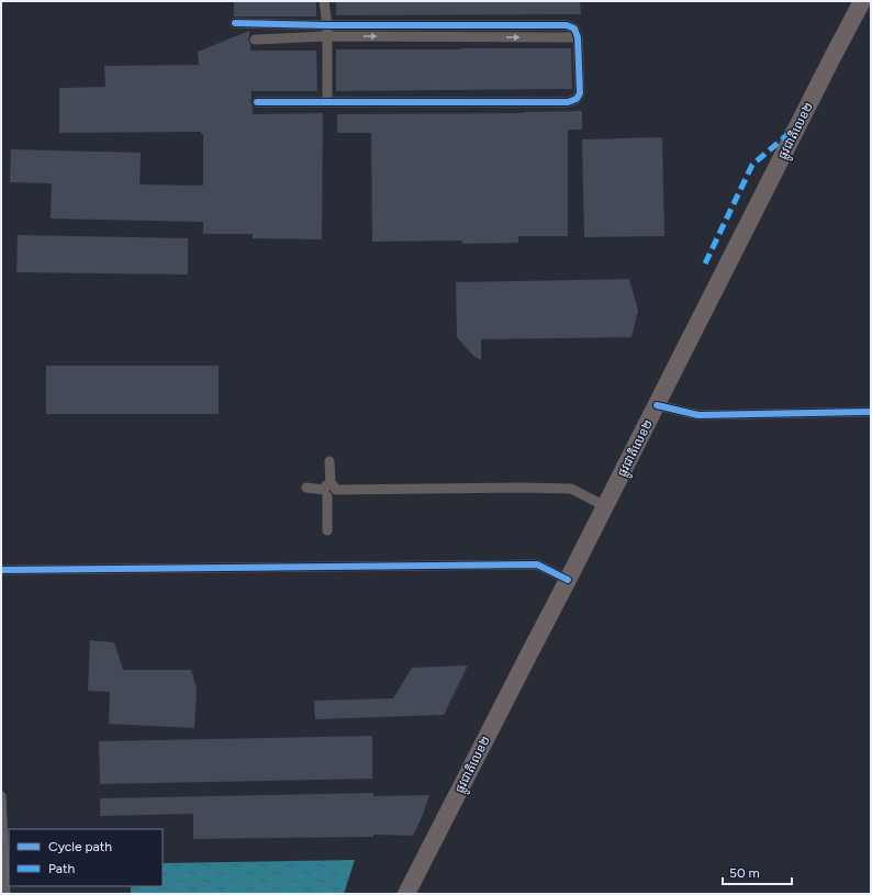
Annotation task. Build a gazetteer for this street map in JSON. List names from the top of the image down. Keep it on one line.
{"streets":{"highway":["ផ្លូវជាតិលេខ២"]},"legend":["Cycle path","Path"],"scale_bar":"50 m"}
